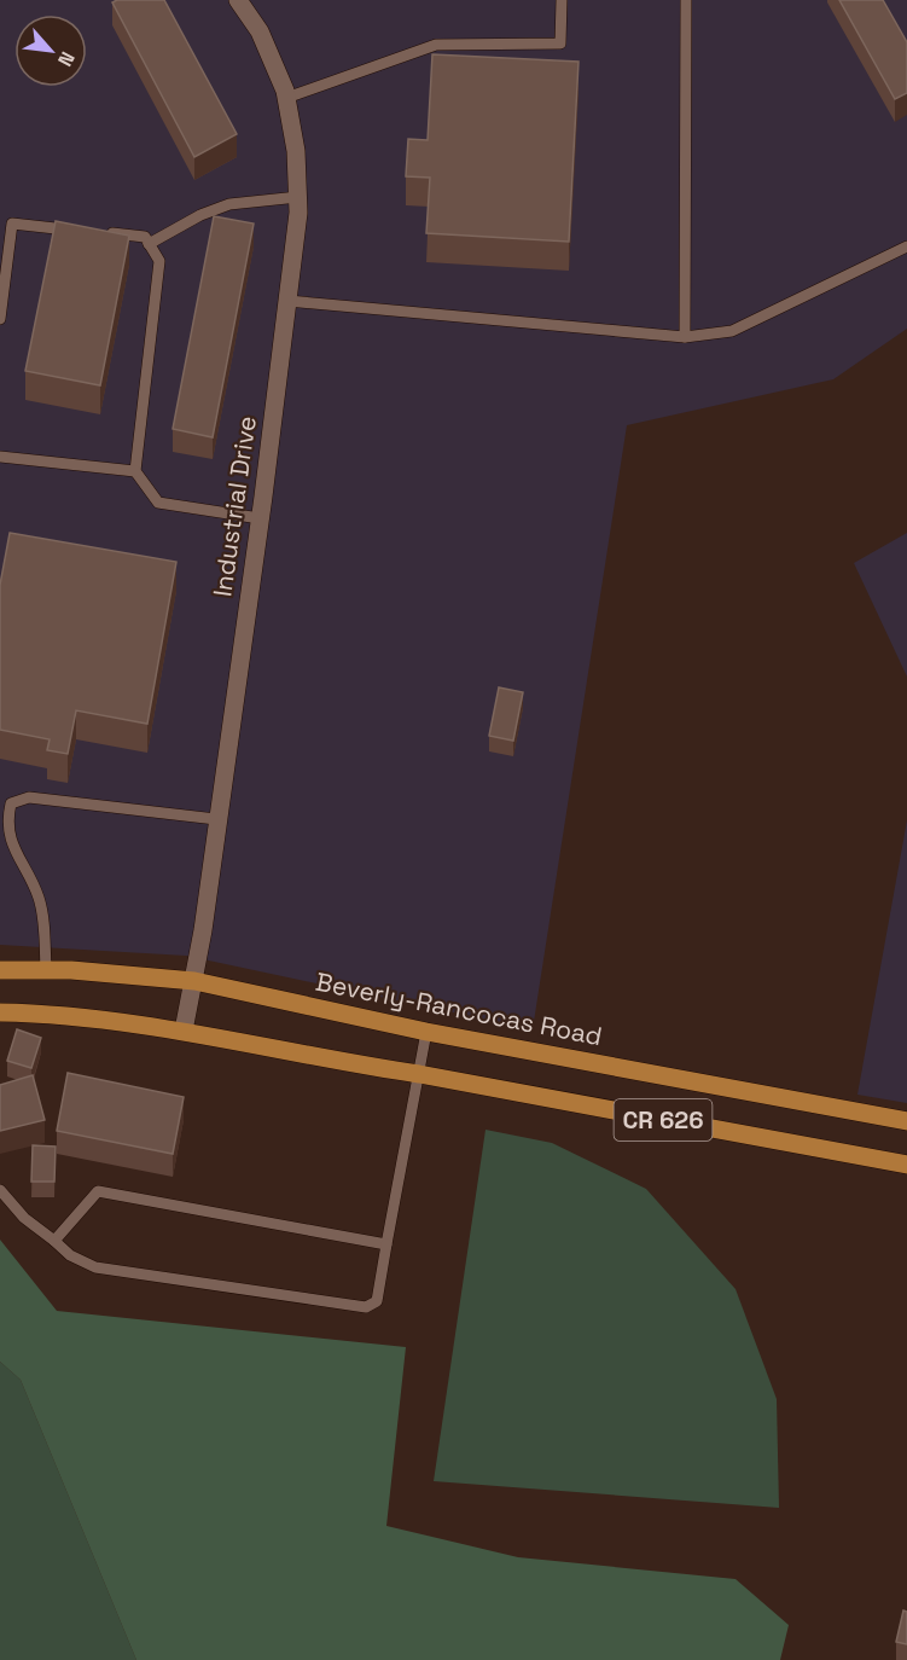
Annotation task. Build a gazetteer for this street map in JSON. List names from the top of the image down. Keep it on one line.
{"streets":{"main road":["Beverly-Rancocas Road","CR 626"],"street":["Industrial Drive"]},"crossings":[["Industrial Drive","Beverly-Rancocas Road"],["Industrial Drive","CR 626"]],"north":"bottom right"}
